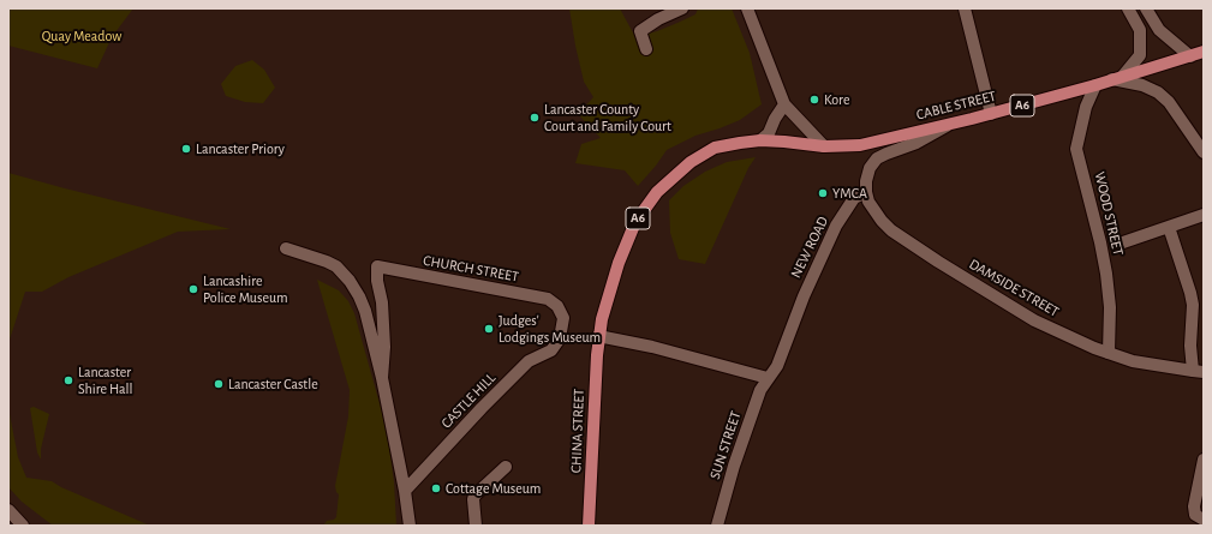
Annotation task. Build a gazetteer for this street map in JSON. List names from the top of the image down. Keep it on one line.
{"streets":{"main road":["CABLE STREET","A6","CHINA STREET"],"street":["WOOD STREET","NEW ROAD","CHURCH STREET","DAMSIDE STREET","CASTLE HILL","SUN STREET"]},"crossings":[["CABLE STREET","A6"],["CABLE STREET","WOOD STREET"],["A6","CHINA STREET"],["WOOD STREET","DAMSIDE STREET"],["NEW ROAD","DAMSIDE STREET"],["NEW ROAD","SUN STREET"],["CHURCH STREET","CASTLE HILL"]],"parks":["Quay Meadow"],"places":["Kore","Lancaster County Court and Family Court","Lancaster Priory","YMCA","Lancashire Police Museum","Judges' Lodgings Museum","Lancaster Shire Hall","Lancaster Castle","Cottage Museum"]}
